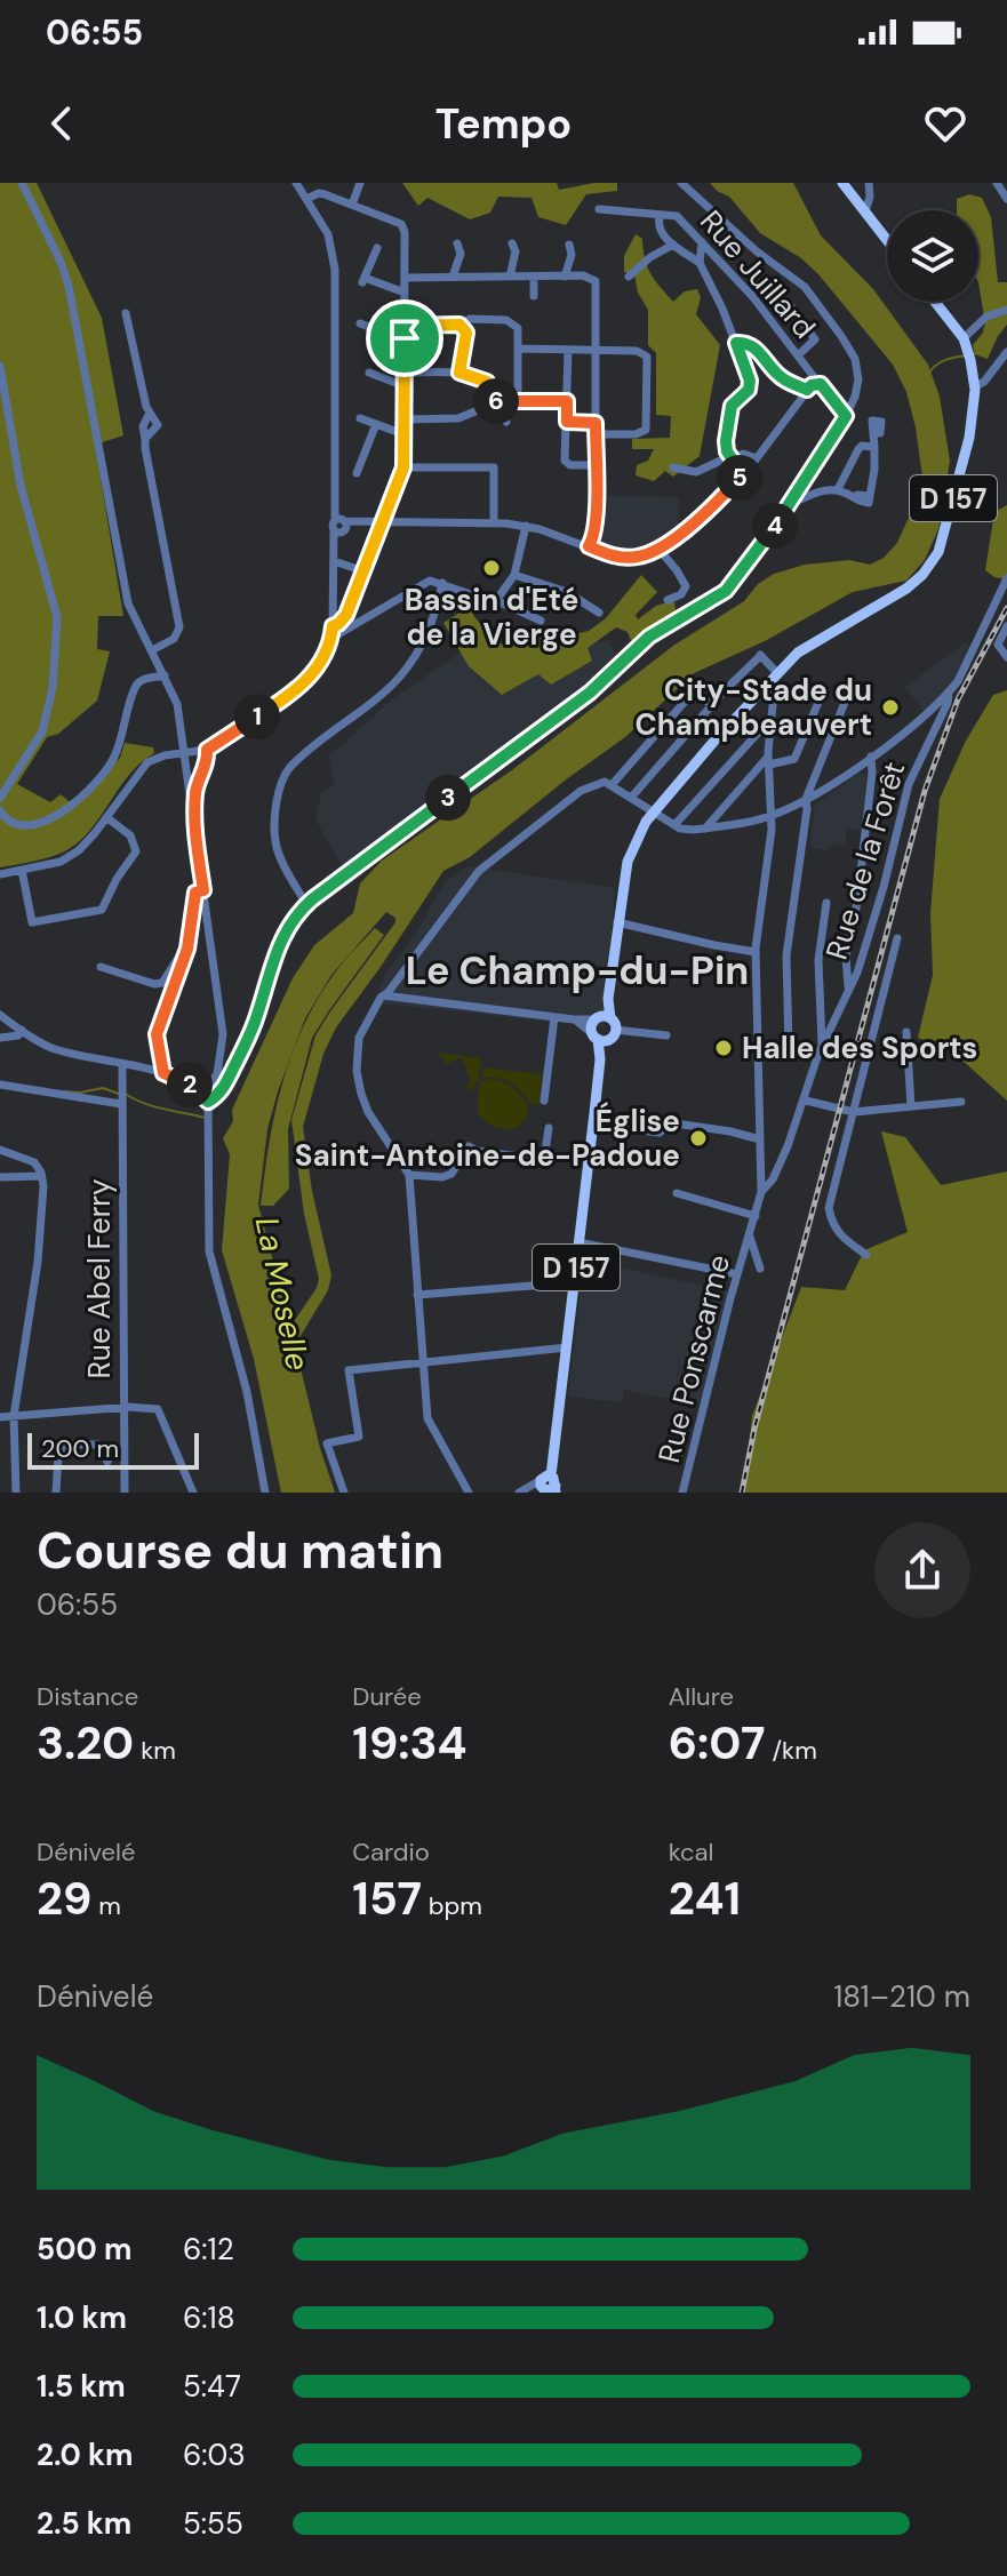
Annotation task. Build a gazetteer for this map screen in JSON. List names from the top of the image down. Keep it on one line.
{"streets":{"main road":["D 157"],"street":["Rue Juillard","Rue de la Forêt","Rue Abel Ferry","Rue Ponscarme"]},"crossings":[["Rue de la Forêt","Rue Ponscarme"]],"districts":["Le Champ-du-Pin"],"water":["La Moselle"],"places":["Bassin d'Eté de la Vierge","City-Stade du Champbeauvert","Halle des Sports","Église Saint-Antoine-de-Padoue"],"scale_bar":"200 m","page":{"status":"06:55","header":"Tempo","pins":["6","5","4","1","3","2"],"scale":"200 m","heading":["Course du matin","06:55"],"stats":[["Distance","3.20 km"],["Durée","19:34"],["Allure","6:07 /km"],["Dénivelé","29 m"],["Cardio","157 bpm"],["kcal","241"]],"chart":["Dénivelé","181–210 m"],"list":[{"name":"500 m","note":"6:12"},{"name":"1.0 km","note":"6:18"},{"name":"1.5 km","note":"5:47"},{"name":"2.0 km","note":"6:03"},{"name":"2.5 km","note":"5:55"}]}}
